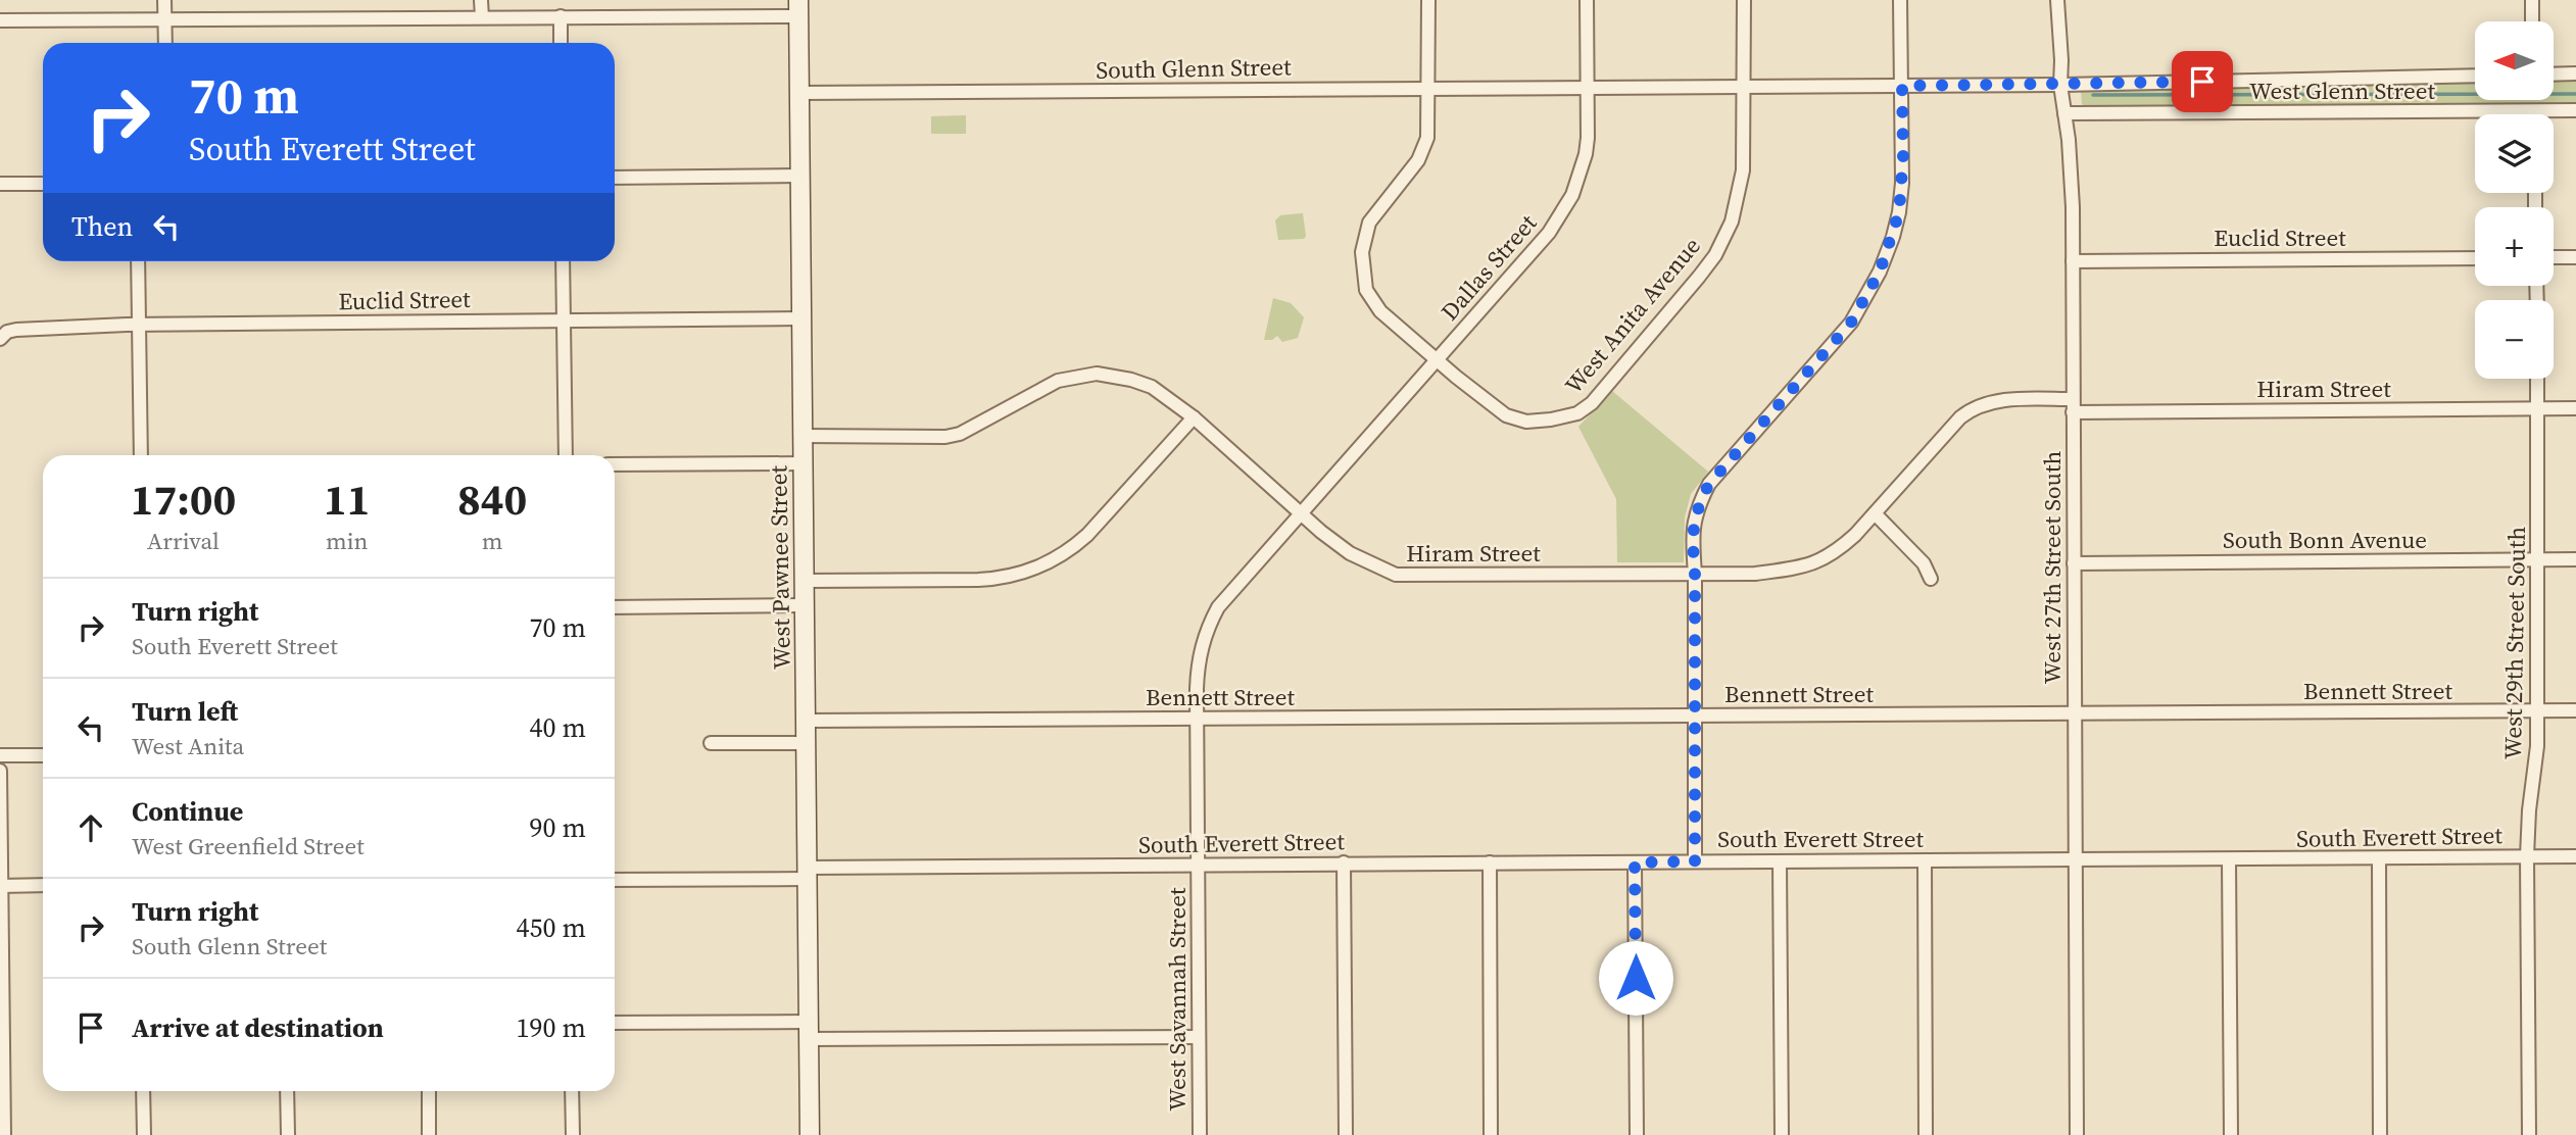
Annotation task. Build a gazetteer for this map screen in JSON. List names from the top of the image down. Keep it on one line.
{"streets":{"main road":["West Pawnee Street"],"street":["South Glenn Street","West Glenn Street","Euclid Street","Dallas Street","West Anita Avenue","Hiram Street","South Bonn Avenue","West 27th Street South","West 29th Street South","Bennett Street","South Everett Street","West Savannah Street"]},"crossings":[["South Glenn Street","Dallas Street"],["South Glenn Street","West Anita Avenue"],["South Glenn Street","West Pawnee Street"],["West Glenn Street","West 27th Street South"],["Euclid Street","West Pawnee Street"],["Euclid Street","West 27th Street South"],["Dallas Street","West Anita Avenue"],["Dallas Street","Hiram Street"],["Dallas Street","West Savannah Street"],["Hiram Street","West Pawnee Street"],["Hiram Street","West 27th Street South"],["Hiram Street","West 29th Street South"],["Hiram Street","West Savannah Street"],["South Bonn Avenue","West 27th Street South"],["South Bonn Avenue","West 29th Street South"],["West Pawnee Street","Bennett Street"],["West Pawnee Street","South Everett Street"],["West 27th Street South","Bennett Street"],["West 27th Street South","South Everett Street"],["West 29th Street South","Bennett Street"],["West 29th Street South","South Everett Street"],["Bennett Street","West Savannah Street"],["South Everett Street","West Savannah Street"]],"north":"left","page":{"map_buttons":["+","−"],"turn":["70 m","South Everett Street"],"then":"Then","eta":["17:00","Arrival","11","min","840","m"],"list":[{"name":"Turn right","note":"South Everett Street","value":"70 m"},{"name":"Turn left","note":"West Anita","value":"40 m"},{"name":"Continue","note":"West Greenfield Street","value":"90 m"},{"name":"Turn right","note":"South Glenn Street","value":"450 m"},{"name":"Arrive at destination","value":"190 m"}]}}
